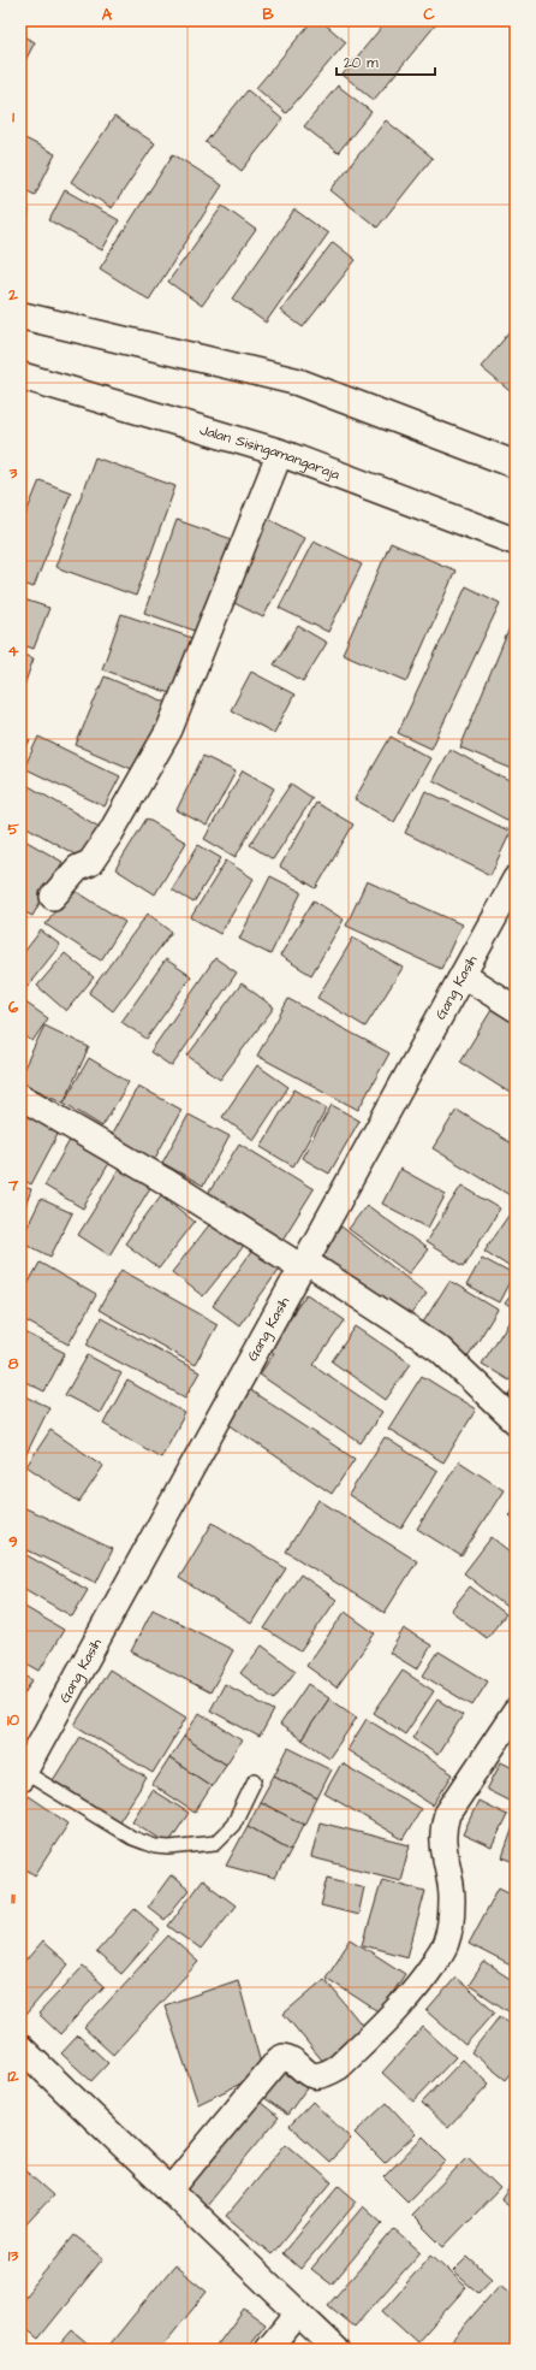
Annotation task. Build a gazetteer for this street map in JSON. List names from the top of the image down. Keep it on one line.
{"streets":{"main road":["Jalan Sisingamangaraja"],"street":["Gang Kasih"]},"scale_bar":"20 m","grid":{"columns":["A","B","C"],"rows":["1","2","3","4","5","6","7","8","9","10","11","12","13"]}}
